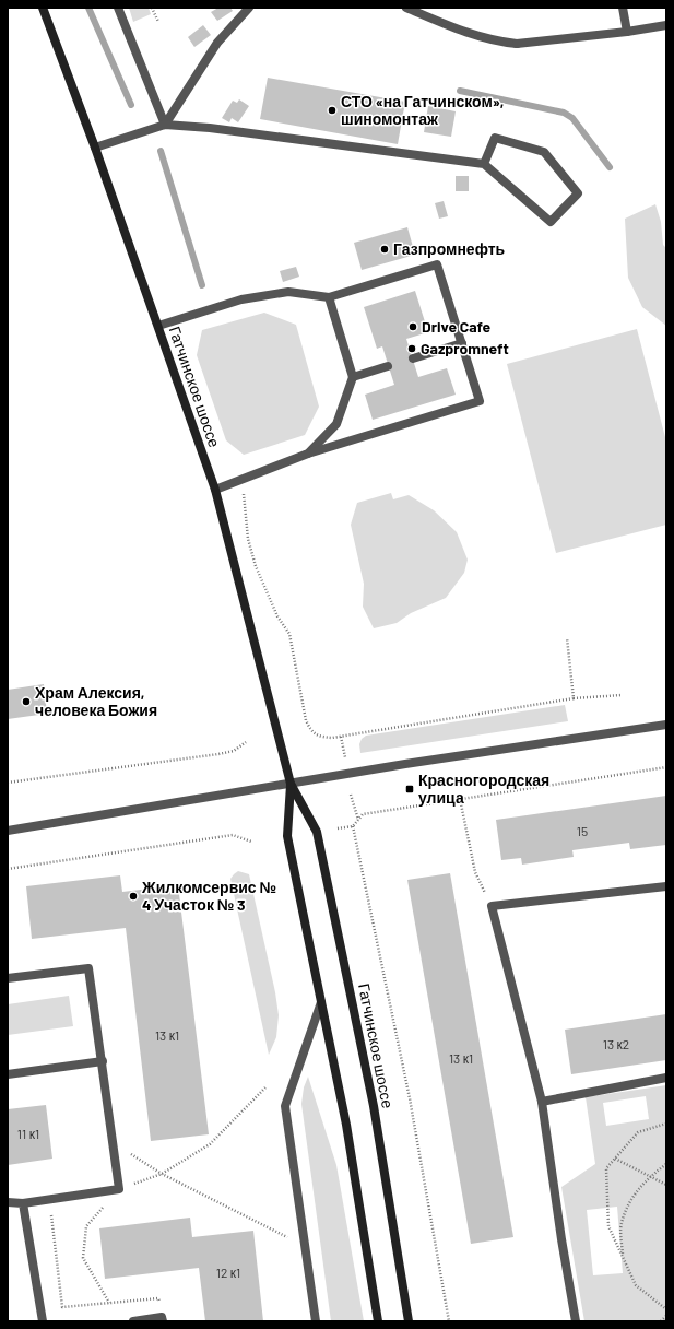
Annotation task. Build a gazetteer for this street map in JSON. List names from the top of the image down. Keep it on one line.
{"streets":{"main road":["Гатчинское шоссе"]},"places":{"other":["СТО «на Гатчинском», шиномонтаж","Газпромнефть","Drive Cafe","Gazpromneft","Храм Алексия, человека Божия","Жилкомсервис № 4 Участок № 3"],"transit":["Красногородская улица"]},"house_numbers":["15","13 к1","13 к2","13 к1","11 к1","12 к1"]}
